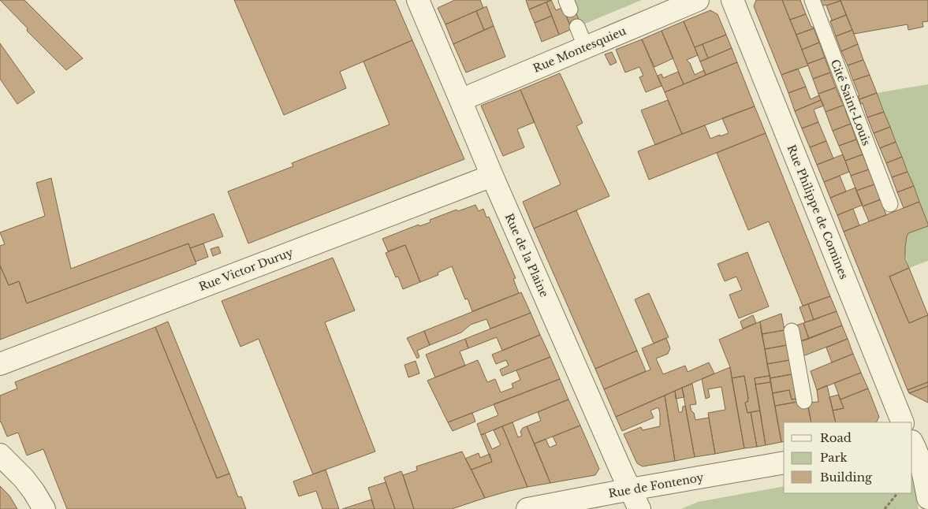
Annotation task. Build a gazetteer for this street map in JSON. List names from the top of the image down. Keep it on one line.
{"streets":{"street":["Rue Montesquieu","Rue Philippe de Comines","Rue de la Plaine","Rue Victor Duruy","Rue de Fontenoy"],"lane":["Cité Saint-Louis"]},"crossings":[["Rue Montesquieu","Rue de la Plaine"],["Rue de la Plaine","Rue Victor Duruy"],["Rue de la Plaine","Rue de Fontenoy"]],"legend":["Road","Park","Building"]}
